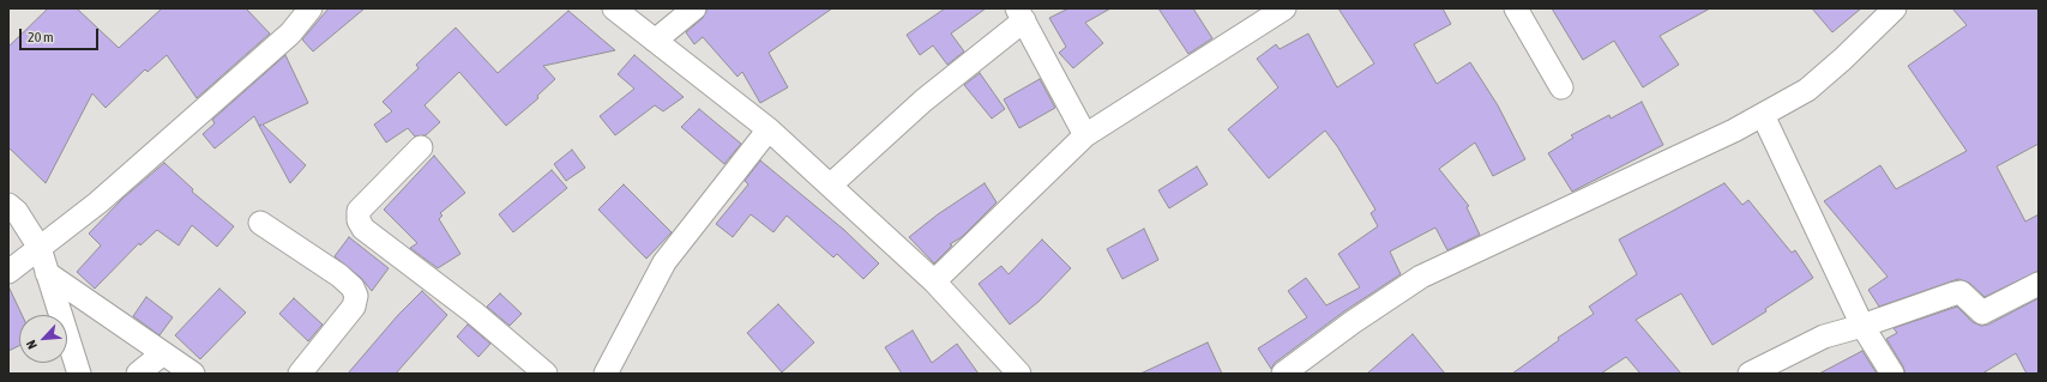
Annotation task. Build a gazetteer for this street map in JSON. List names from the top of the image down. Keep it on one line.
{"scale_bar":"20 m","north":"bottom left"}
